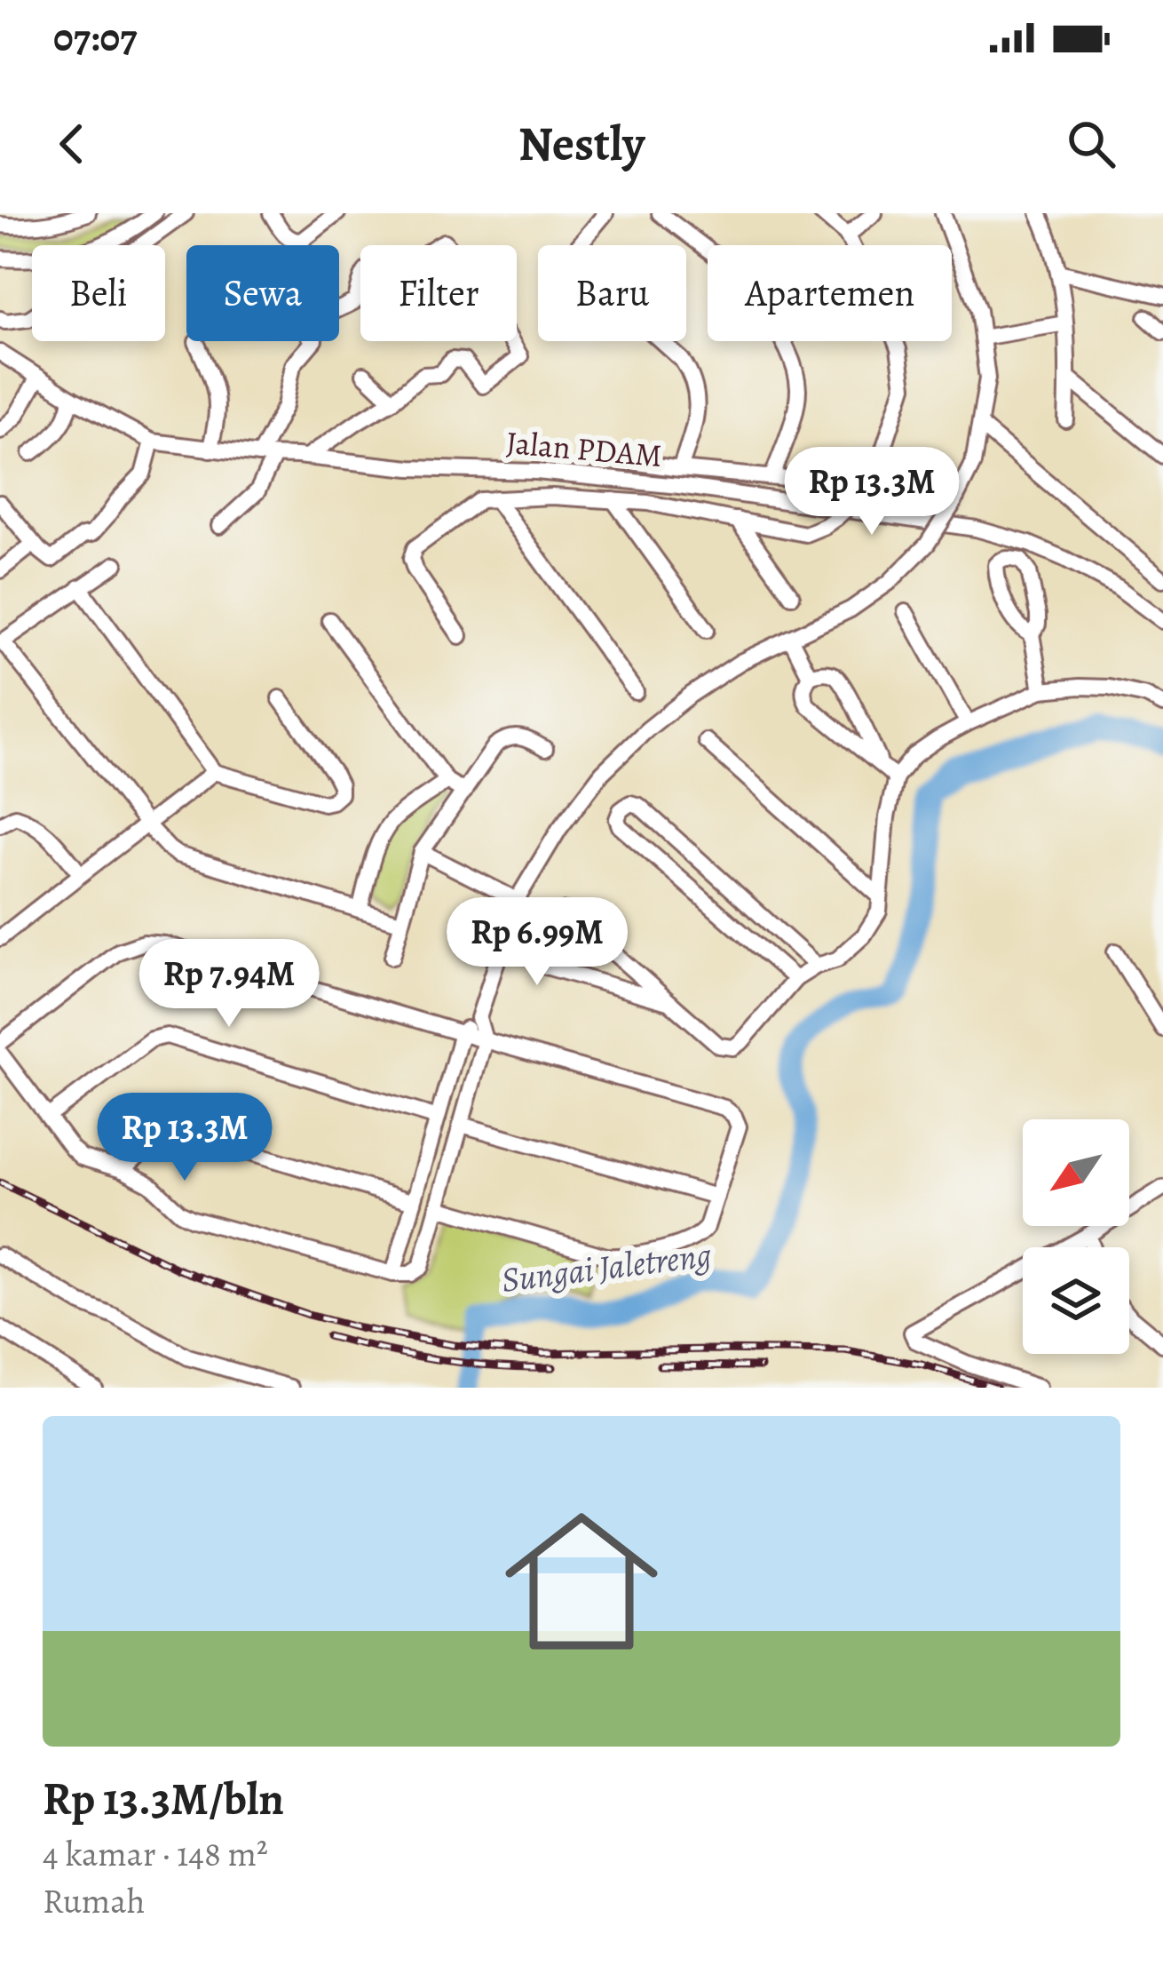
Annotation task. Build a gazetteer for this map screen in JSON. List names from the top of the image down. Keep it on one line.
{"streets":{"street":["Jalan PDAM"]},"water":["Sungai Jaletreng"],"north":"bottom left","page":{"status":"07:07","header":"Nestly","chip":["Beli","Sewa","Filter","Baru","Apartemen"],"price":["Rp 13.3M","Rp 6.99M","Rp 7.94M","Rp 13.3M"],"list":[{"name":"Rp 13.3M/bln","note":"4 kamar · 148 m² · Rumah"}]}}
